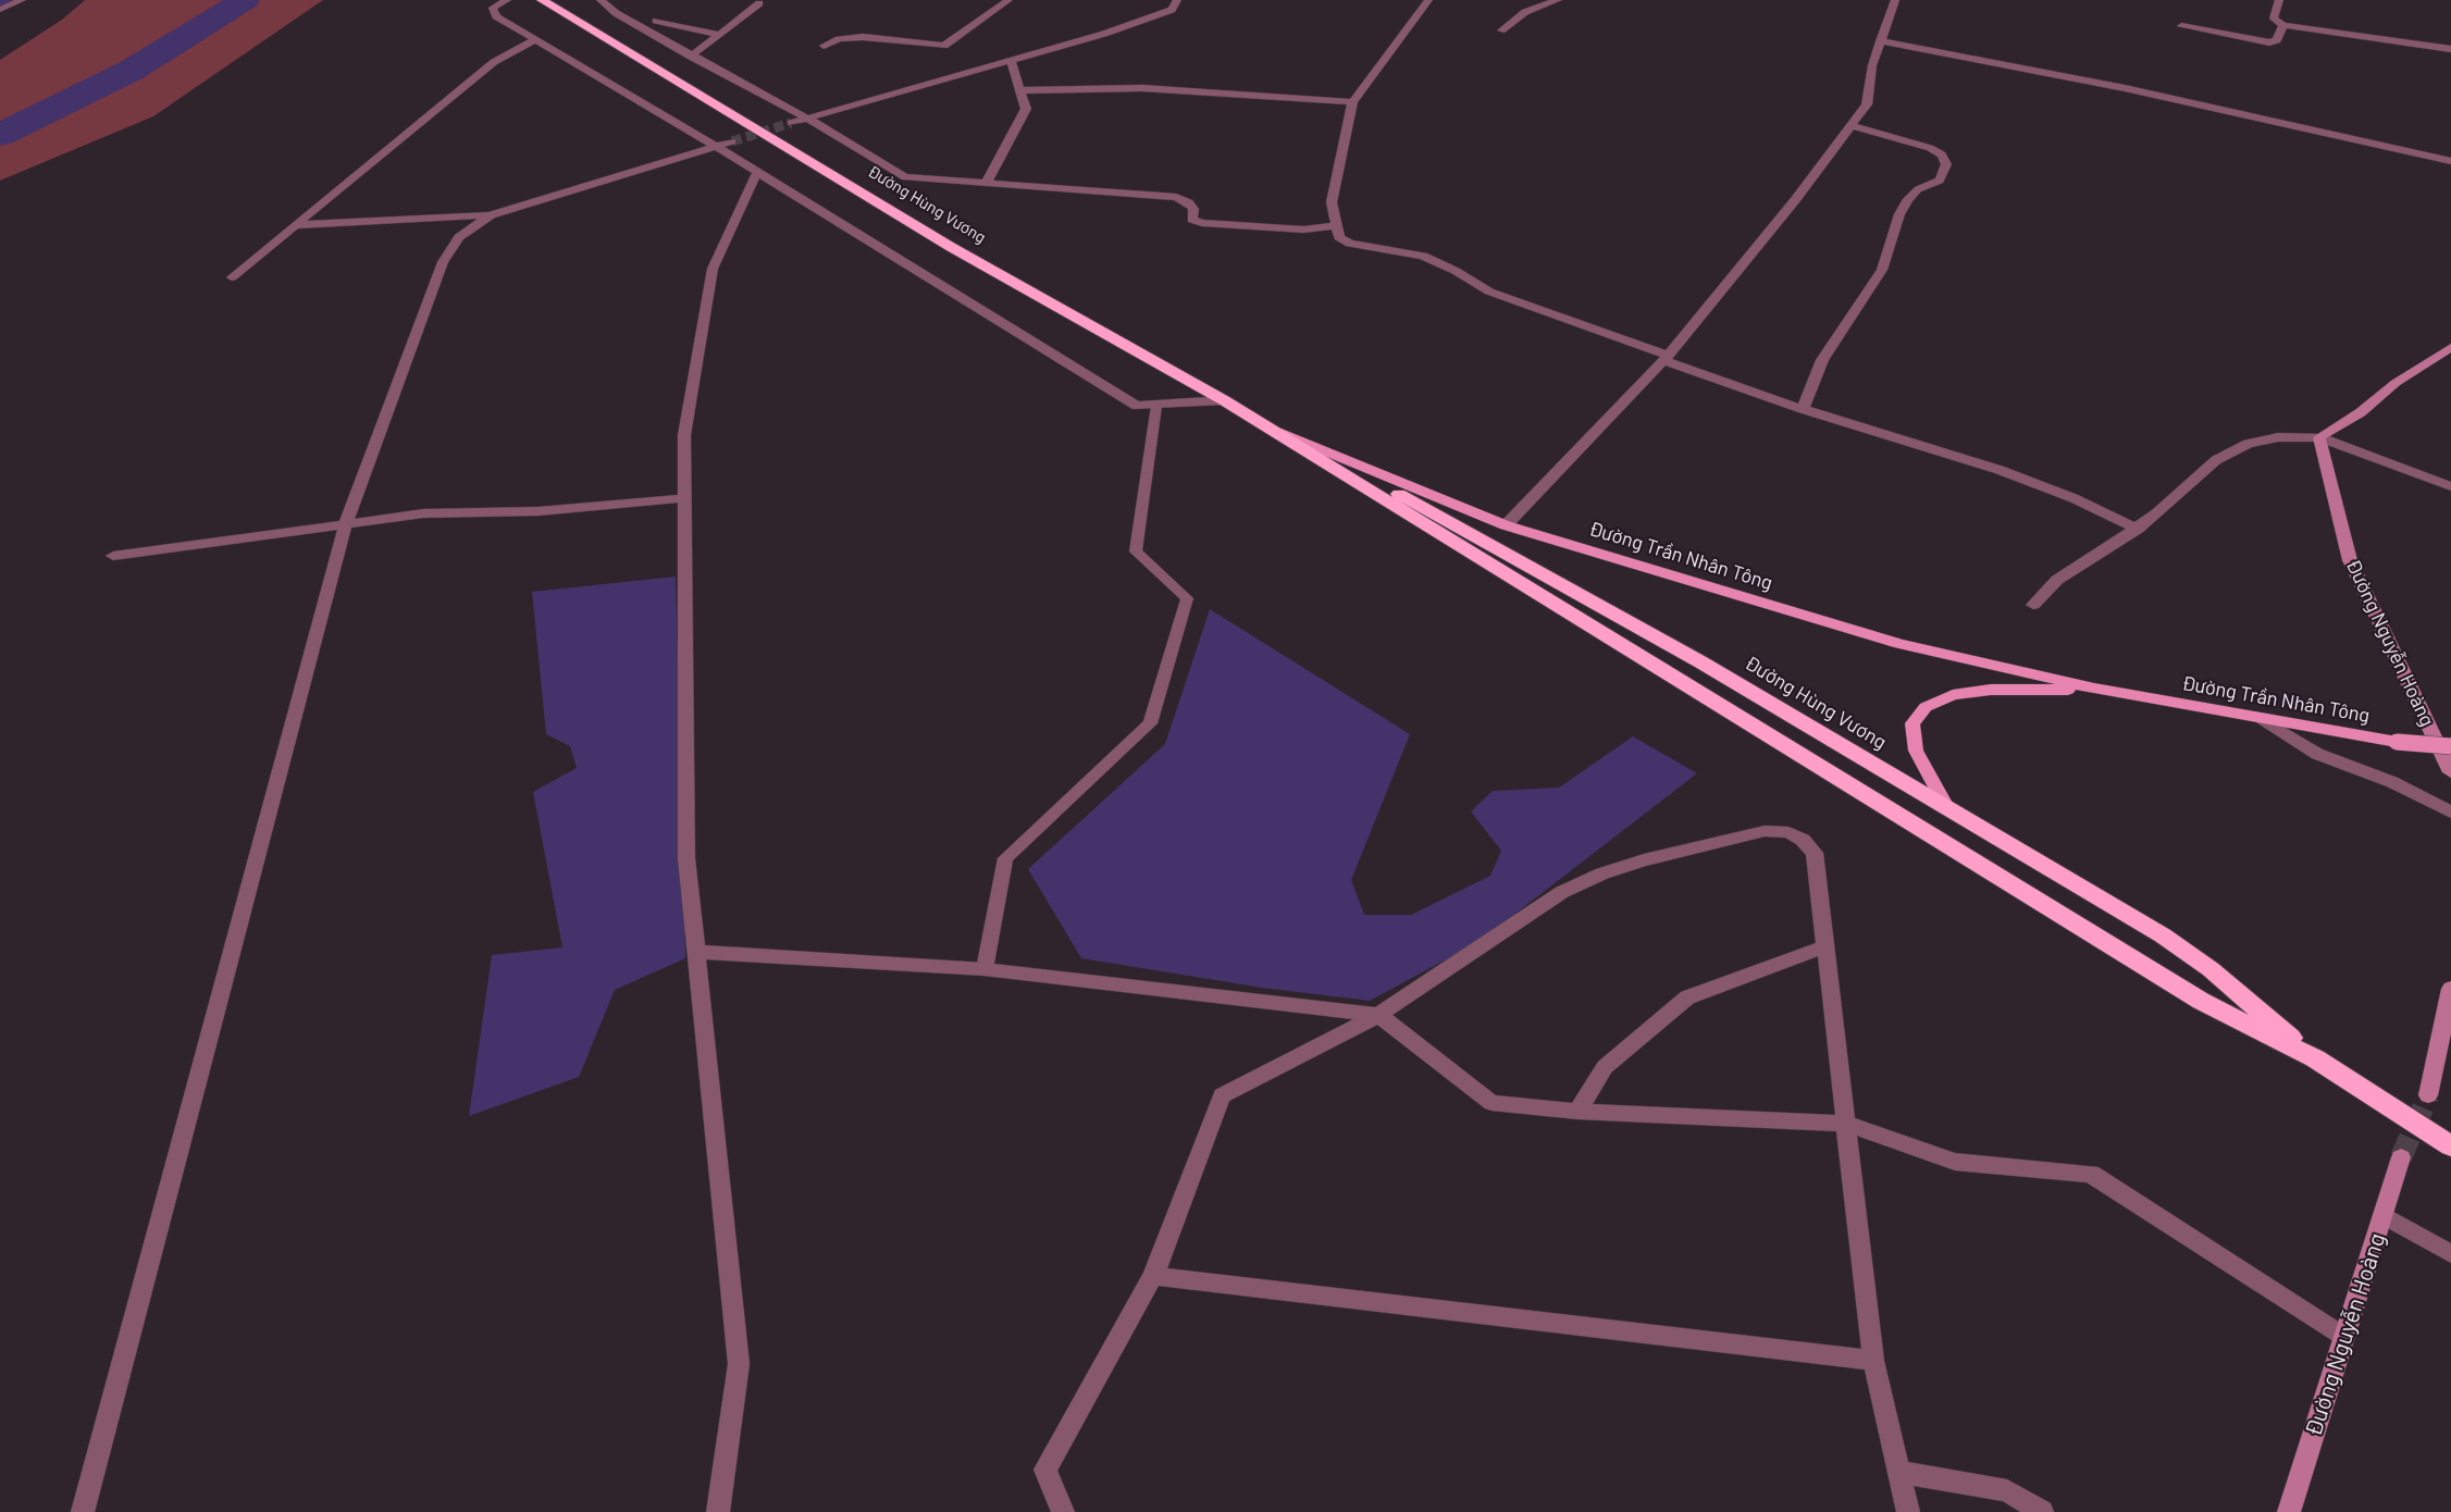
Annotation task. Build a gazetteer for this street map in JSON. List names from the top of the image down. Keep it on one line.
{"streets":{"highway":["Đường Hùng Vương"],"main road":["Đường Trần Nhân Tông"],"street":["Đường Nguyễn Hoàng"]},"crossings":[["Đường Hùng Vương","Đường Trần Nhân Tông"]]}
